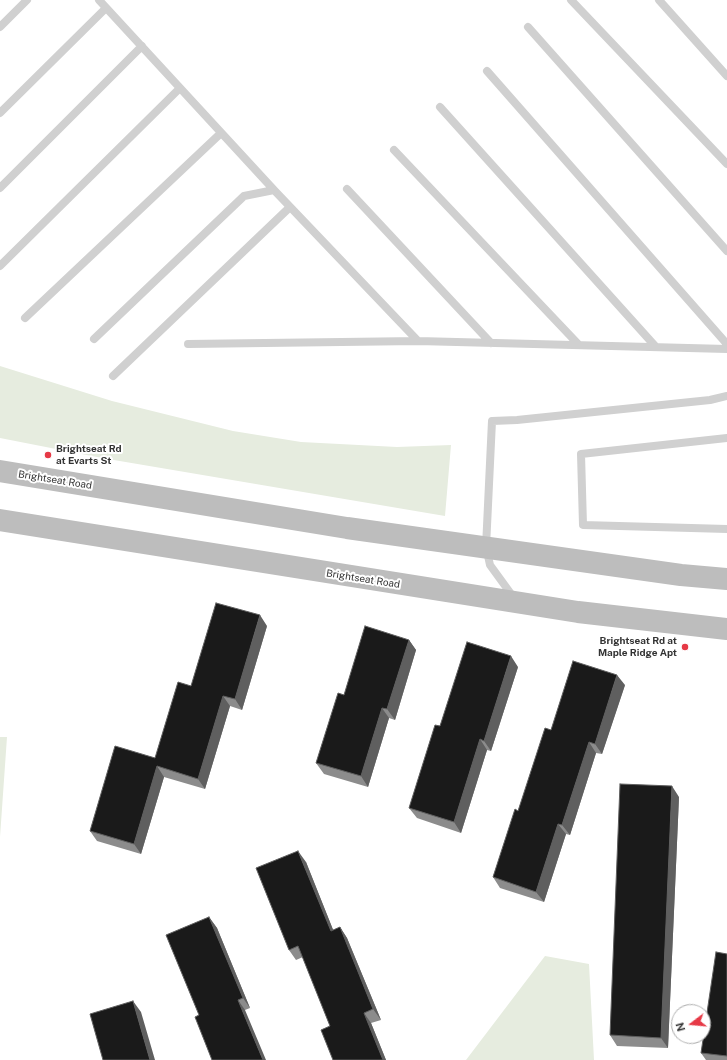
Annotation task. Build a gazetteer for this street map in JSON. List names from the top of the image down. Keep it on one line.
{"streets":{"street":["Brightseat Road"]},"places":["Brightseat Rd at Evarts St","Brightseat Rd at Maple Ridge Apt"],"north":"left"}
